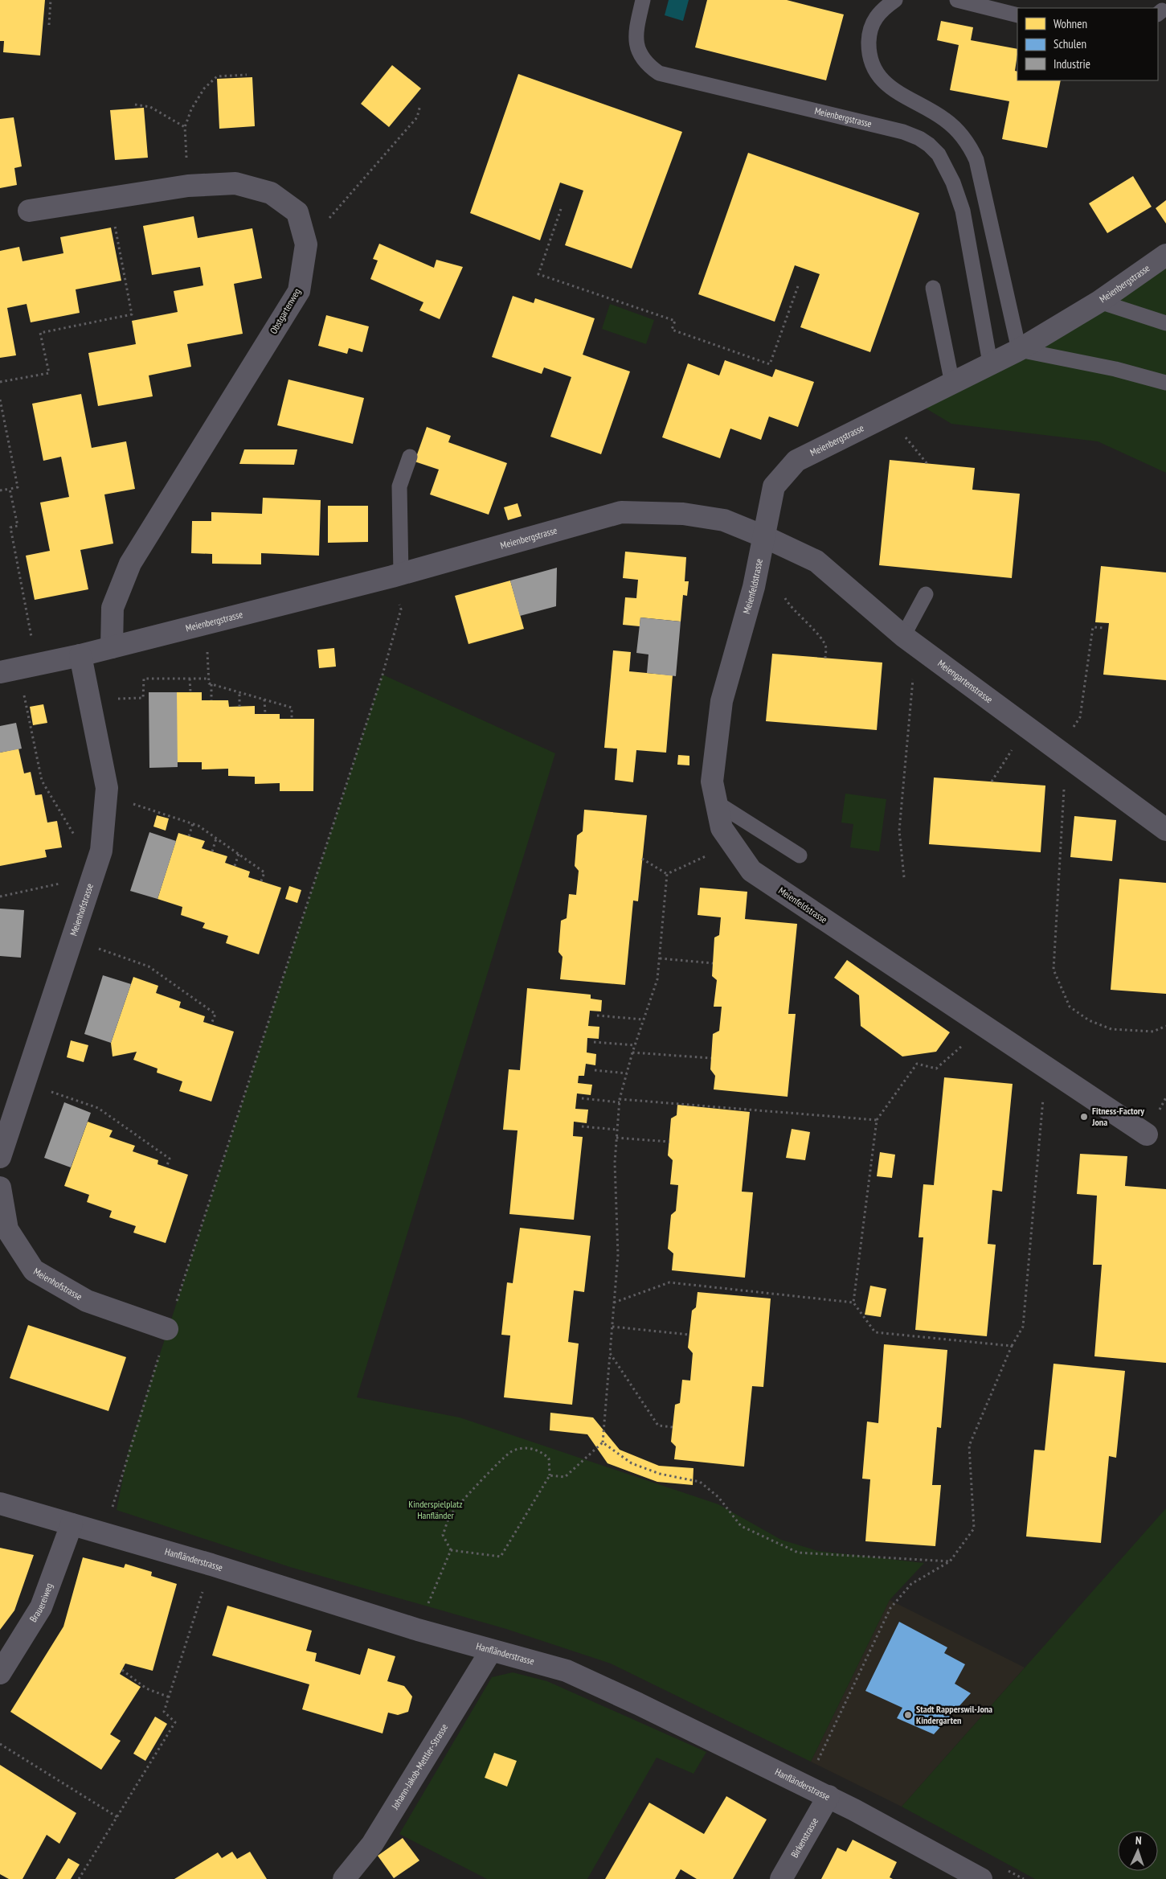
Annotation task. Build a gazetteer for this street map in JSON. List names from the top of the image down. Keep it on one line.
{"streets":{"street":["Meienbergstrasse","Obstgartenweg","Meienfeldstrasse","Meiengartenstrasse","Meienhofstrasse","Hanfländerstrasse","Brauereiweg","Johann-Jakob-Mettler-Strasse","Birkenstrasse"]},"crossings":[["Meienbergstrasse","Obstgartenweg"],["Meienbergstrasse","Meienfeldstrasse"],["Meienbergstrasse","Meiengartenstrasse"],["Meienbergstrasse","Meienhofstrasse"],["Meienfeldstrasse","Meiengartenstrasse"],["Hanfländerstrasse","Brauereiweg"],["Hanfländerstrasse","Johann-Jakob-Mettler-Strasse"],["Hanfländerstrasse","Birkenstrasse"]],"parks":["Kinderspielplatz Hanfländer"],"places":["Fitness-Factory Jona","Stadt Rapperswil-Jona Kindergarten"],"legend":["Wohnen","Schulen","Industrie"],"north":"top"}
